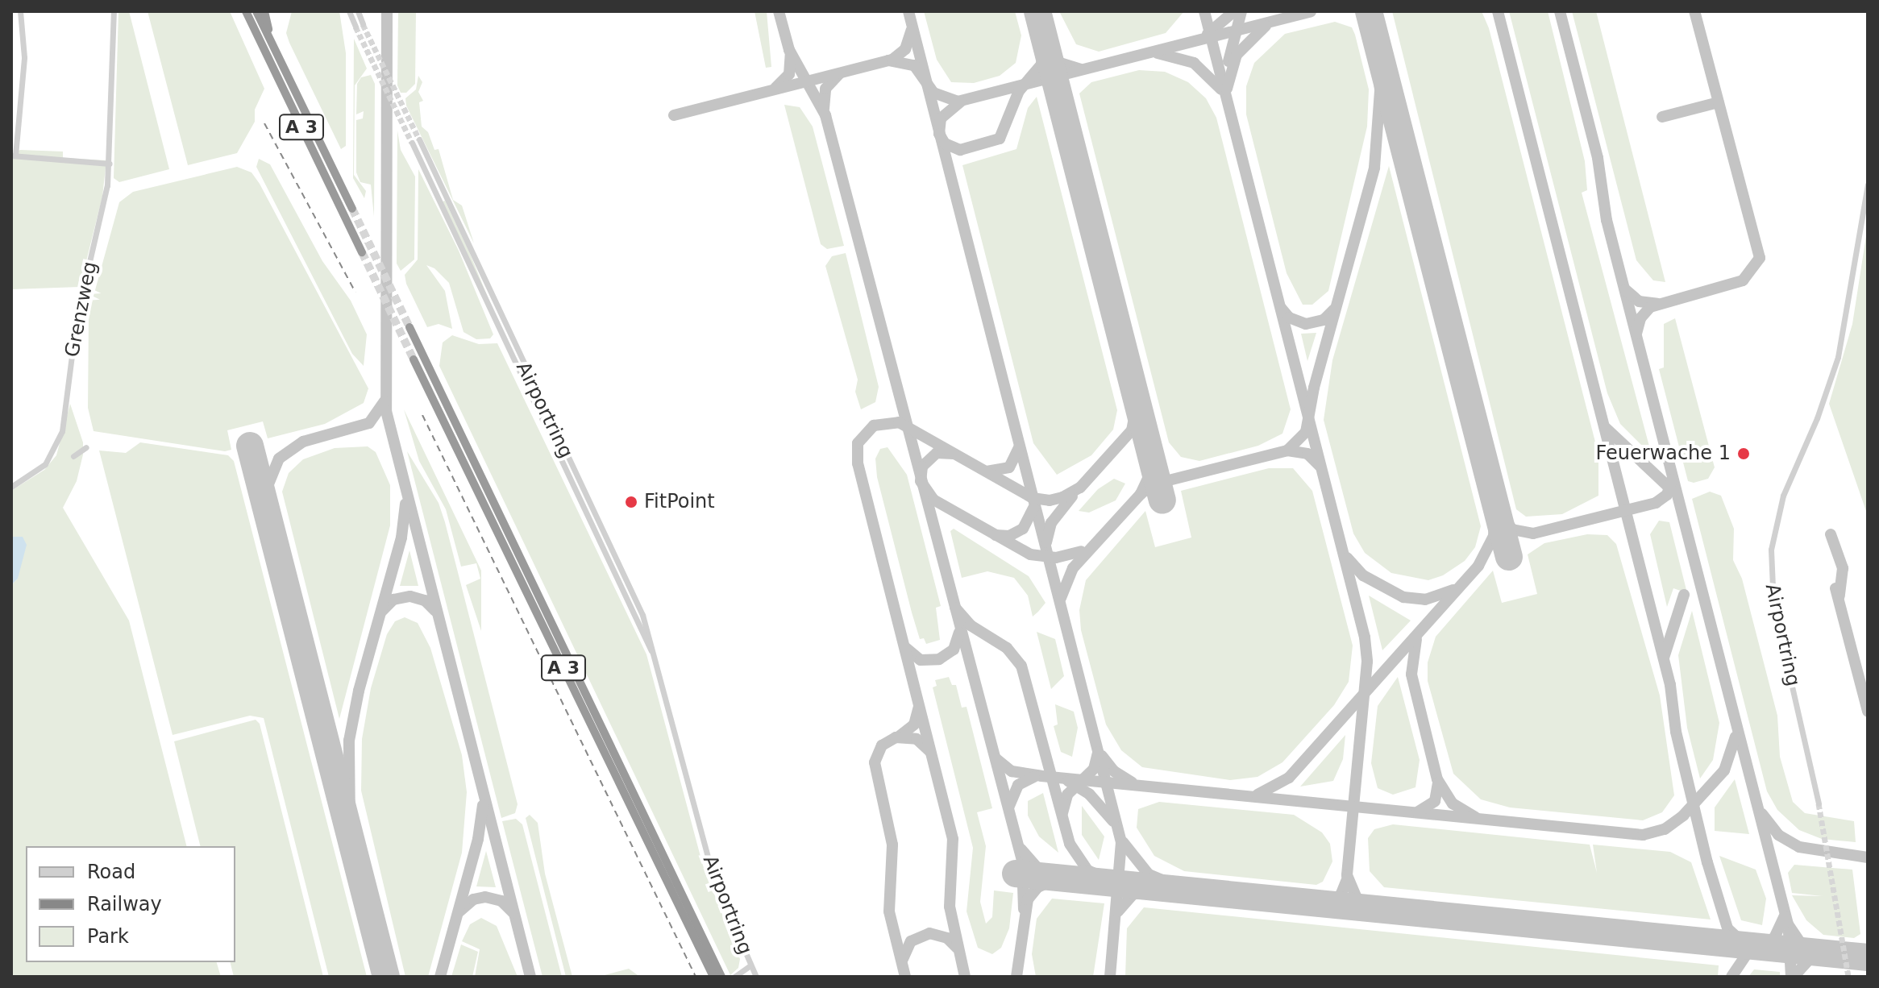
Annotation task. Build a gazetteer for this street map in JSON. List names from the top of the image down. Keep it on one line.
{"streets":{"highway":["A 3"],"street":["Grenzweg","Airportring"]},"places":["Feuerwache 1","FitPoint"],"legend":["Road","Railway","Park"]}
